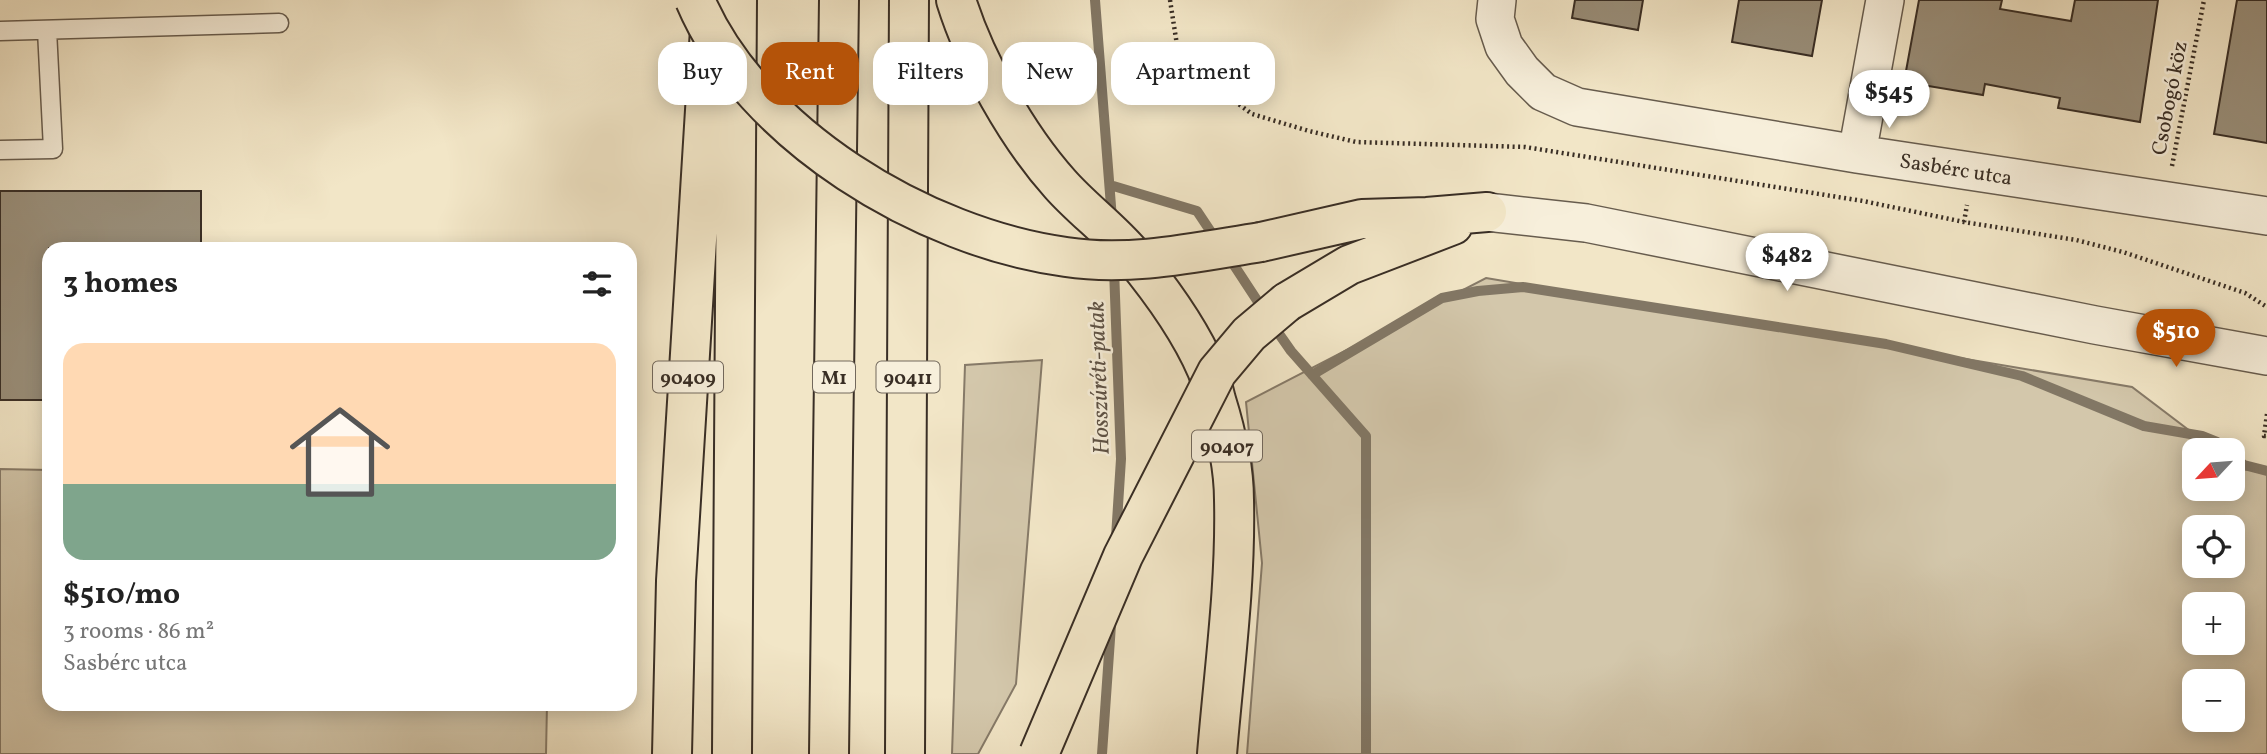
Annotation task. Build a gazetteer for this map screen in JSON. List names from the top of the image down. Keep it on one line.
{"streets":{"highway":["90409","M1","90411","90407"],"street":["Sasbérc utca"],"path":["Csobogó köz"]},"crossings":[["Csobogó köz","Sasbérc utca"]],"water":["Hosszúréti-patak"],"north":"bottom left","page":{"chip":["Buy","Rent","Filters","New","Apartment"],"price":["$545","$482","$510"],"heading":"3 homes","list":[{"name":"$510/mo","note":"3 rooms · 86 m² · Sasbérc utca"}],"map_buttons":["+","−"]}}
